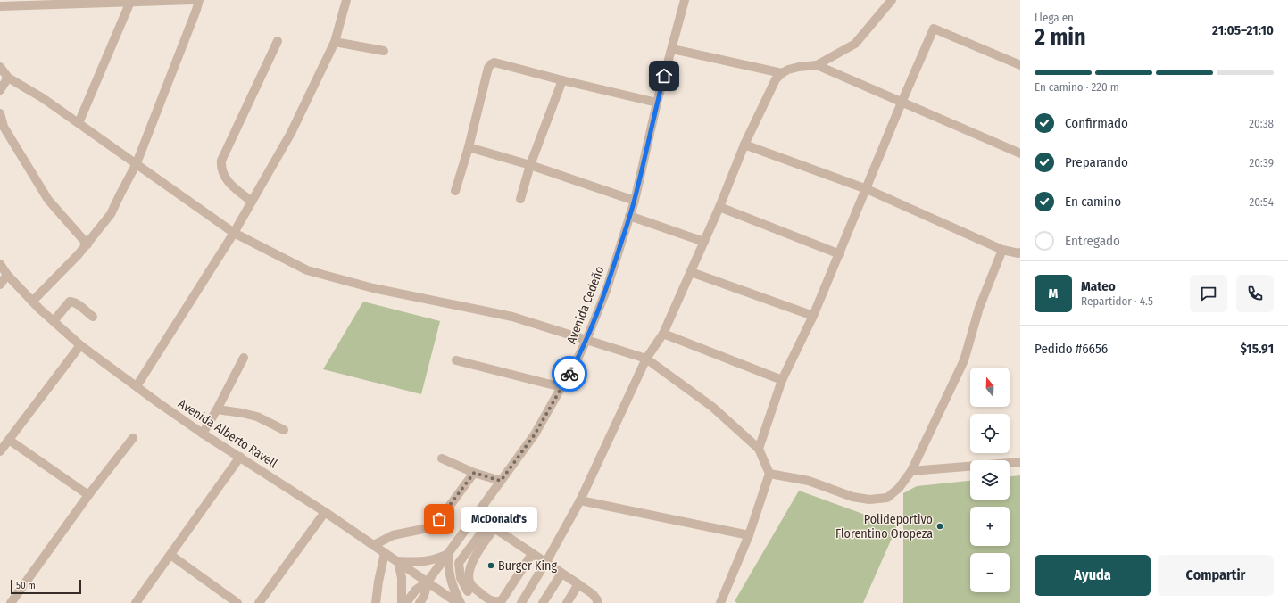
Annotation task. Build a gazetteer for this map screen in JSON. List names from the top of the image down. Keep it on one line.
{"streets":{"street":["Avenida Cedeño","Avenida Alberto Ravell"]},"crossings":[["Avenida Cedeño","Avenida Alberto Ravell"]],"places":["McDonald's","Polideportivo Florentino Oropeza","Burger King"],"scale_bar":"50 m","north":"top","page":{"heading":["2 min","Llega en","21:05–21:10"],"panel":["Mateo","Repartidor · 4.5","Pedido #6656","$15.91"],"bar":"En camino · 220 m","list":[["Confirmado","20:38"],["Preparando","20:39"],["En camino","20:54"],"Entregado"],"round":"M","map_buttons":["+","−"],"bubble":"McDonald's","buttons":["Ayuda","Compartir"],"scale":"50 m"}}
